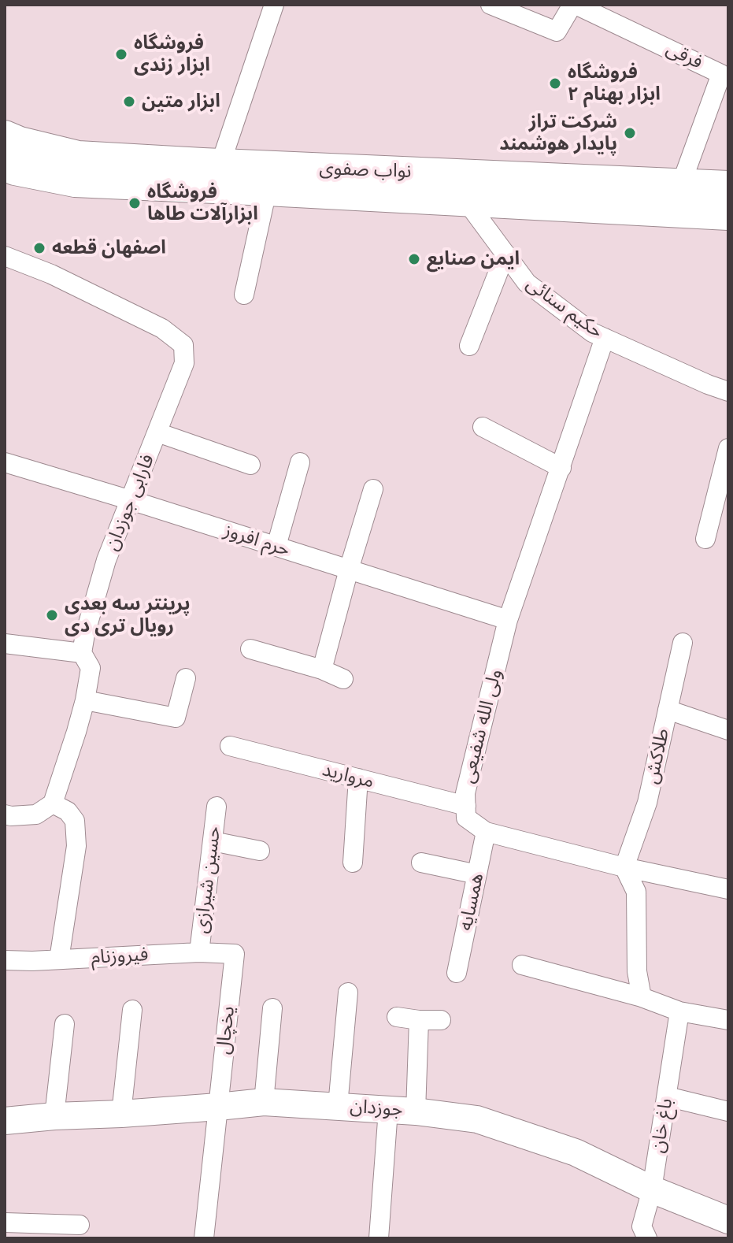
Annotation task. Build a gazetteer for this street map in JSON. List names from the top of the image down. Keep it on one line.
{"streets":{"main road":["نواب صفوی"],"street":["فرقی","حکیم سنائی","فارابی جوزدان","حرم افروز","ولی الله شفیعی","طلاکش","مروارید","حسین شیرازی","همسایه","فیروزنام","یخچال","جوزدان","باغ خان"]},"crossings":[["فرقی","نواب صفوی"],["نواب صفوی","حکیم سنائی"],["حکیم سنائی","ولی الله شفیعی"],["فارابی جوزدان","حرم افروز"],["حرم افروز","ولی الله شفیعی"],["ولی الله شفیعی","مروارید"],["ولی الله شفیعی","همسایه"],["حسین شیرازی","فیروزنام"],["فیروزنام","یخچال"],["یخچال","جوزدان"],["جوزدان","باغ خان"]],"places":["فروشگاه ابزار زندی","فروشگاه ابزار بهنام ۲","ابزار متین","شرکت تراز پایدار هوشمند","فروشگاه ابزارآلات طاها","اصفهان قطعه","ایمن صنایع","پرینتر سه بعدی رویال تری دی"]}
